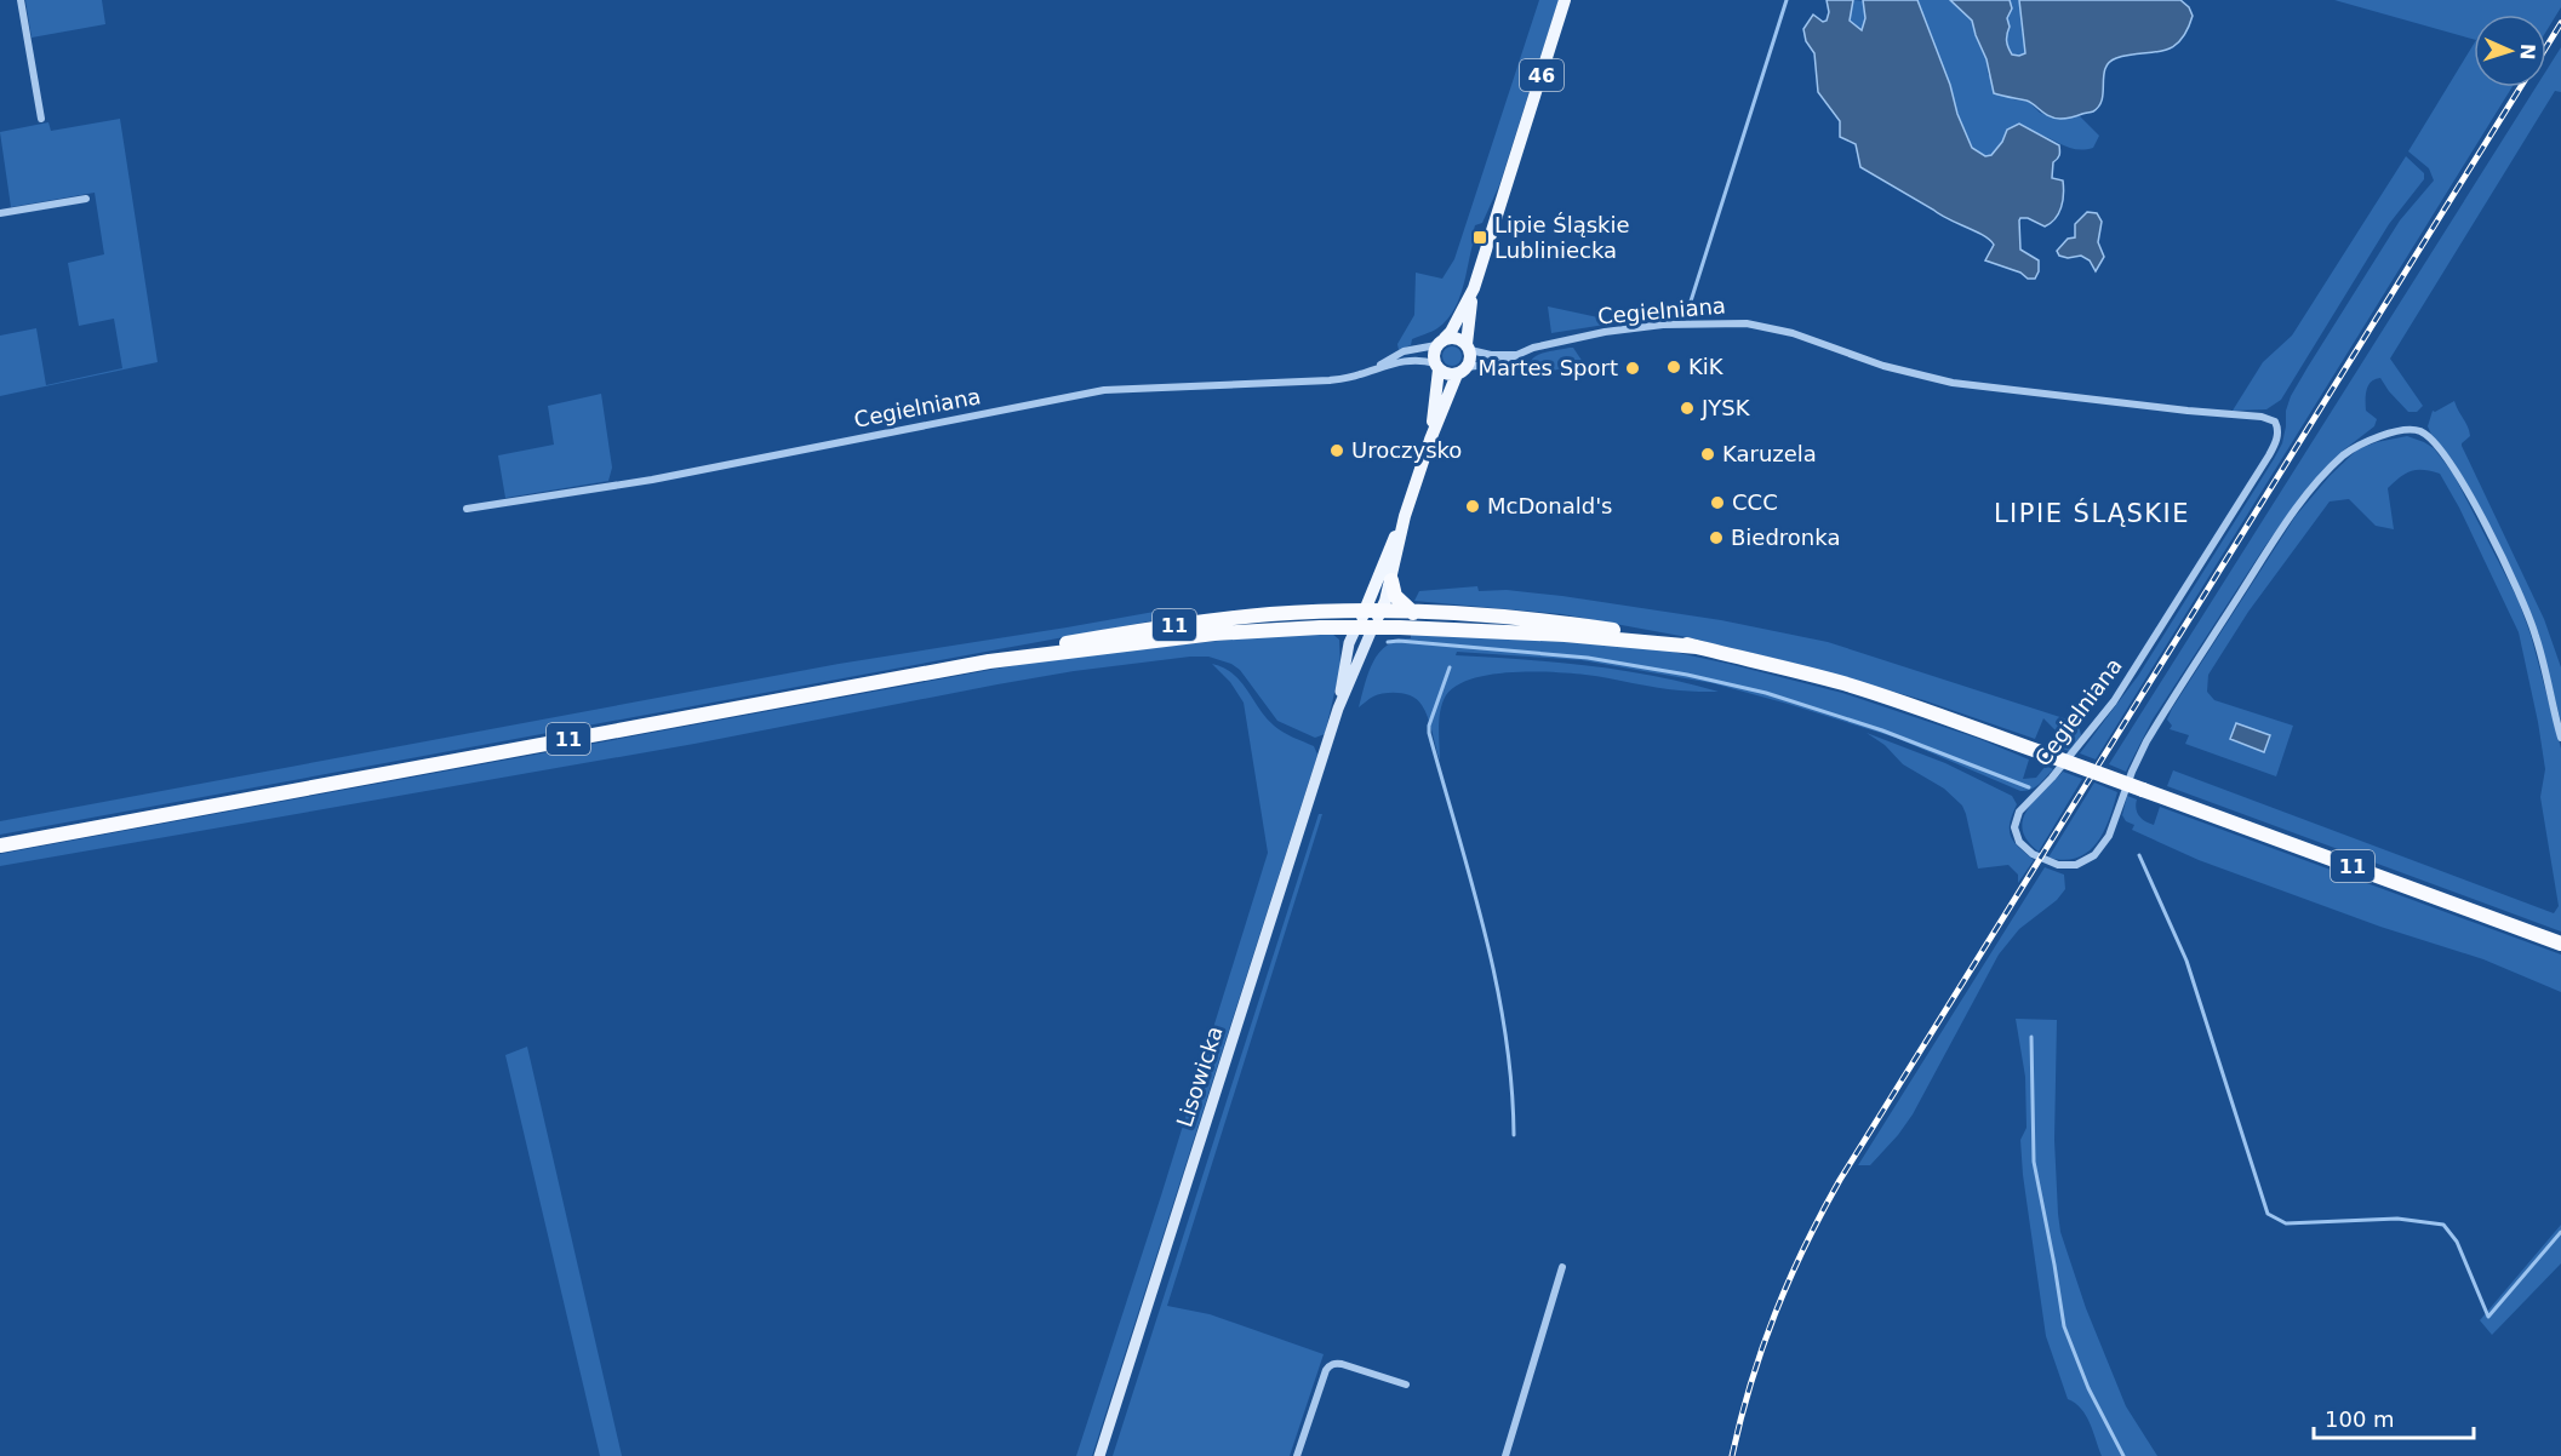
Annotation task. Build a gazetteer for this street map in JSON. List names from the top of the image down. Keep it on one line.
{"streets":{"highway":["11"],"main road":["46","Lisowicka"],"street":["Cegielniana"]},"crossings":[["46","Cegielniana"],["46","Lisowicka"],["Cegielniana","Lisowicka"],["11","Lisowicka"]],"districts":["LIPIE ŚLĄSKIE"],"places":{"transit":["Lipie Śląskie Lubliniecka"],"other":["KiK","Martes Sport","JYSK","Uroczysko","Karuzela","CCC","McDonald's","Biedronka"]},"scale_bar":"100 m","north":"right"}
